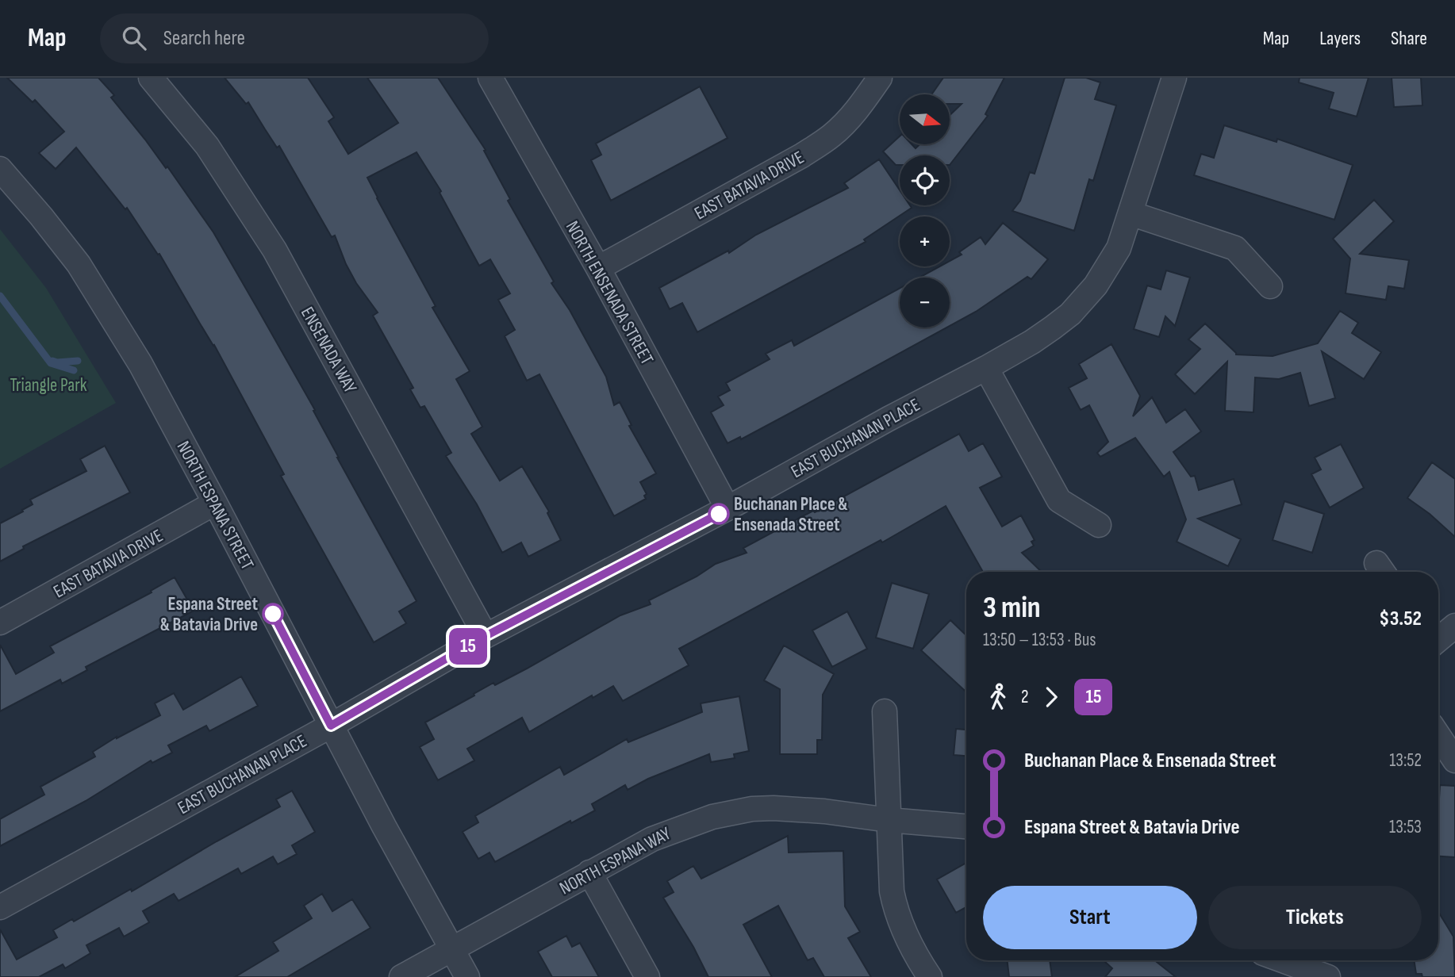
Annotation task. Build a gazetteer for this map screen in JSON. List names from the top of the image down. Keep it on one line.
{"streets":{"street":["EAST BATAVIA DRIVE","NORTH ENSENADA STREET","ENSENADA WAY","EAST BUCHANAN PLACE","NORTH ESPANA STREET","NORTH ESPANA WAY"]},"crossings":[["EAST BATAVIA DRIVE","NORTH ENSENADA STREET"],["EAST BATAVIA DRIVE","NORTH ESPANA STREET"],["NORTH ENSENADA STREET","EAST BUCHANAN PLACE"],["ENSENADA WAY","EAST BUCHANAN PLACE"],["EAST BUCHANAN PLACE","NORTH ESPANA STREET"],["NORTH ESPANA STREET","NORTH ESPANA WAY"]],"parks":["Triangle Park"],"places":["Buchanan Place & Ensenada Street","Espana Street & Batavia Drive"],"lines":["bus line 15"],"north":"right","page":{"header":"Map","search":"Search here","nav":["Map","Layers","Share"],"on_map":"15","map_buttons":["+","−"],"heading":["3 min","13:50 – 13:53 · Bus","$3.52"],"legs":["2","15"],"list":[{"name":"Buchanan Place & Ensenada Street","value":"13:52"},{"name":"Espana Street & Batavia Drive","value":"13:53"}],"buttons":["Start","Tickets"]}}
